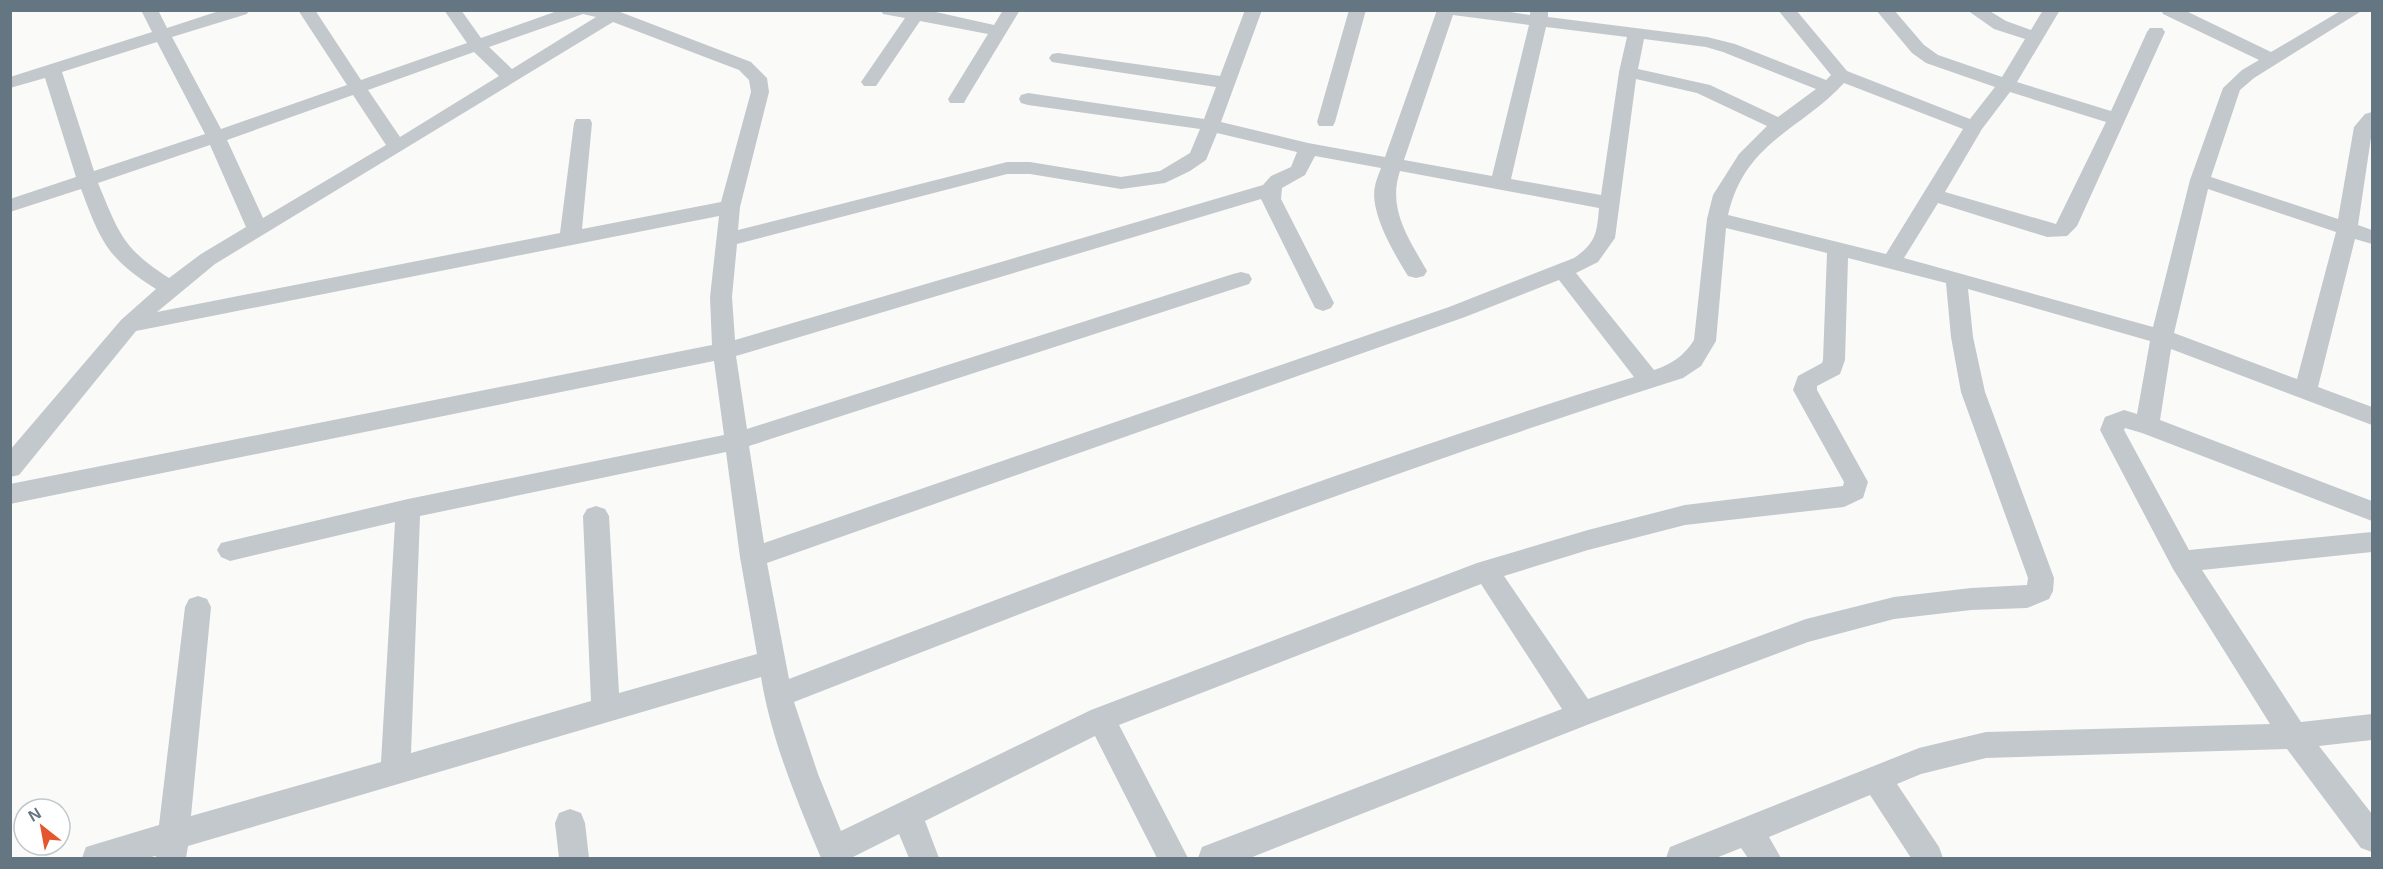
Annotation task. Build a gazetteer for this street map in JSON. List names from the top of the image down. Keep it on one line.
{"north":"top left"}
